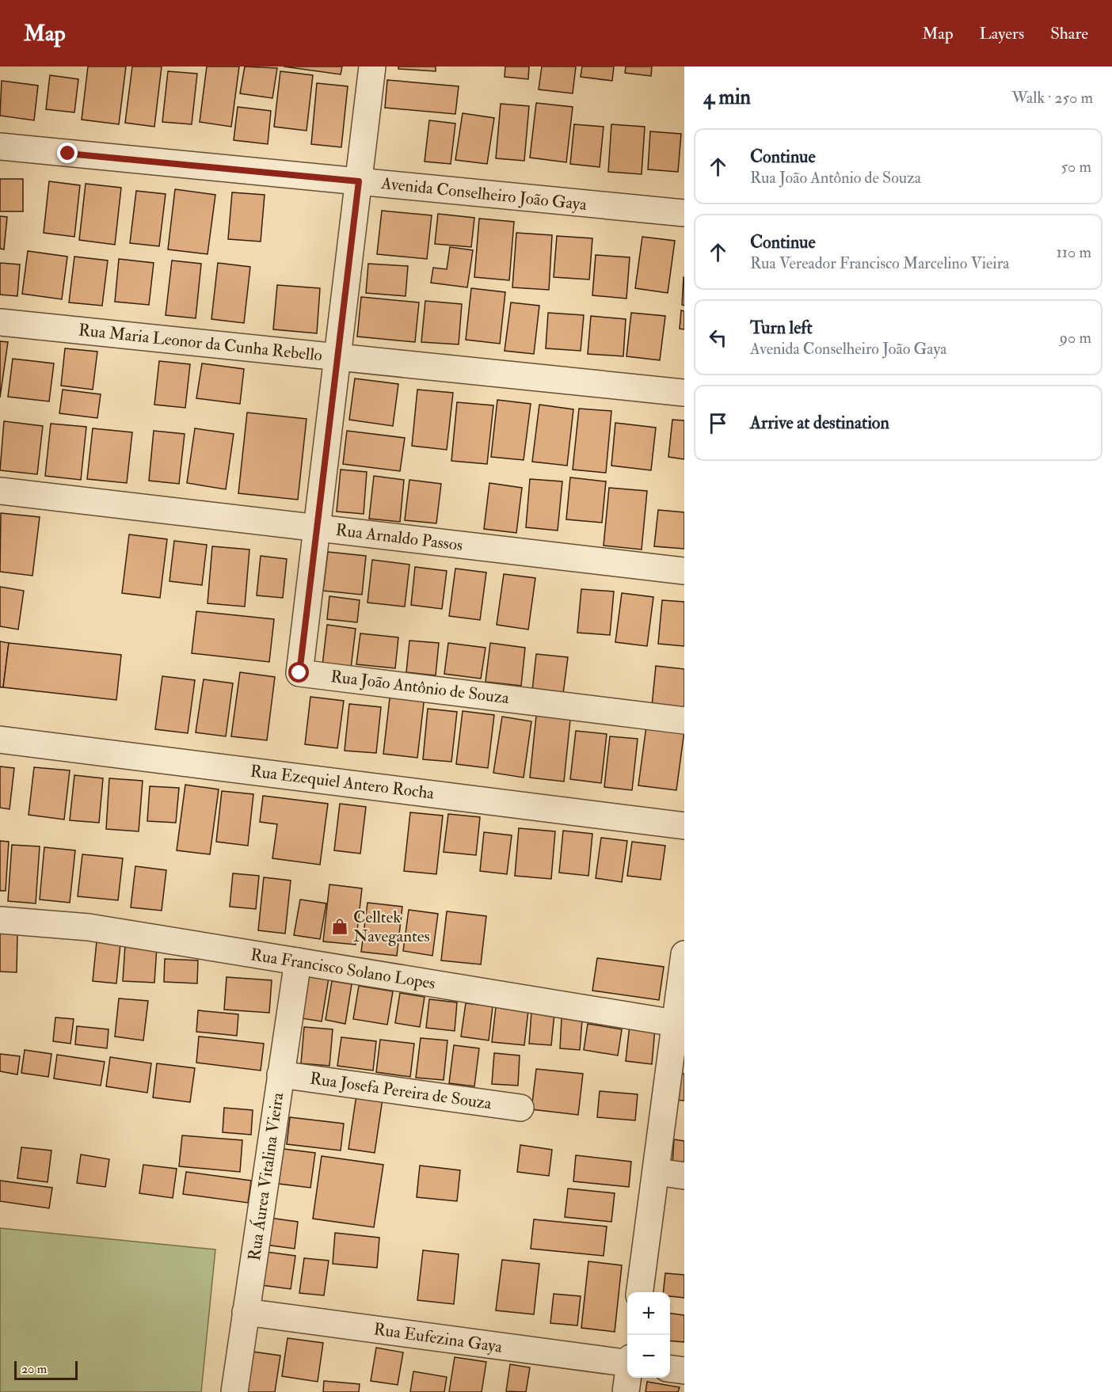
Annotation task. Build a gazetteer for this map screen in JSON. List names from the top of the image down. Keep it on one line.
{"streets":{"street":["Avenida Conselheiro João Gaya","Rua Maria Leonor da Cunha Rebello","Rua Arnaldo Passos","Rua João Antônio de Souza","Rua Ezequiel Antero Rocha","Rua Francisco Solano Lopes","Rua Josefa Pereira de Souza","Rua Áurea Vitalina Vieira","Rua Eufezina Gaya"]},"crossings":[["Rua Arnaldo Passos","Rua João Antônio de Souza"],["Rua Francisco Solano Lopes","Rua Áurea Vitalina Vieira"],["Rua Josefa Pereira de Souza","Rua Áurea Vitalina Vieira"],["Rua Áurea Vitalina Vieira","Rua Eufezina Gaya"]],"places":{"shop":["Celltek Navegantes"]},"scale_bar":"20 m","page":{"header":"Map","nav":["Map","Layers","Share"],"heading":["4 min","Walk · 250 m"],"list":[["Continue","Rua João Antônio de Souza","50 m"],["Continue","Rua Vereador Francisco Marcelino Vieira","110 m"],["Turn left","Avenida Conselheiro João Gaya","90 m"],"Arrive at destination"],"map_buttons":["+","−"],"scale":"20 m"}}
